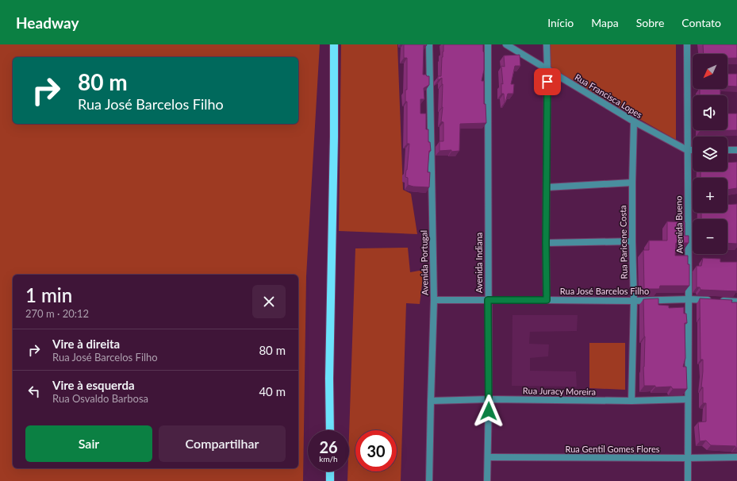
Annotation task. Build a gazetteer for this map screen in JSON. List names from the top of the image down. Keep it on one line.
{"streets":{"street":["Rua Francisca Lopes","Avenida Bueno","Rua Paricene Costa","Avenida Portugal","Avenida Indiana","Rua José Barcelos Filho","Rua Juracy Moreira","Rua Gentil Gomes Flores"]},"crossings":[["Rua Francisca Lopes","Avenida Bueno"],["Rua Francisca Lopes","Rua Paricene Costa"],["Avenida Bueno","Rua José Barcelos Filho"],["Avenida Bueno","Rua Juracy Moreira"],["Avenida Bueno","Rua Gentil Gomes Flores"],["Rua Paricene Costa","Rua José Barcelos Filho"],["Rua Paricene Costa","Rua Juracy Moreira"],["Avenida Portugal","Rua José Barcelos Filho"],["Avenida Portugal","Rua Juracy Moreira"],["Avenida Indiana","Rua José Barcelos Filho"],["Avenida Indiana","Rua Juracy Moreira"],["Avenida Indiana","Rua Gentil Gomes Flores"]],"north":"bottom left","page":{"header":"Headway","nav":["Início","Mapa","Sobre","Contato"],"map_buttons":["+","−"],"turn":["80 m","Rua José Barcelos Filho"],"heading":["1 min","270 m · 20:12"],"list":[{"name":"Vire à direita","note":"Rua José Barcelos Filho","value":"80 m"},{"name":"Vire à esquerda","note":"Rua Osvaldo Barbosa","value":"40 m"}],"buttons":["Sair","Compartilhar"],"speed":"26 km/h","limit":"30"}}
